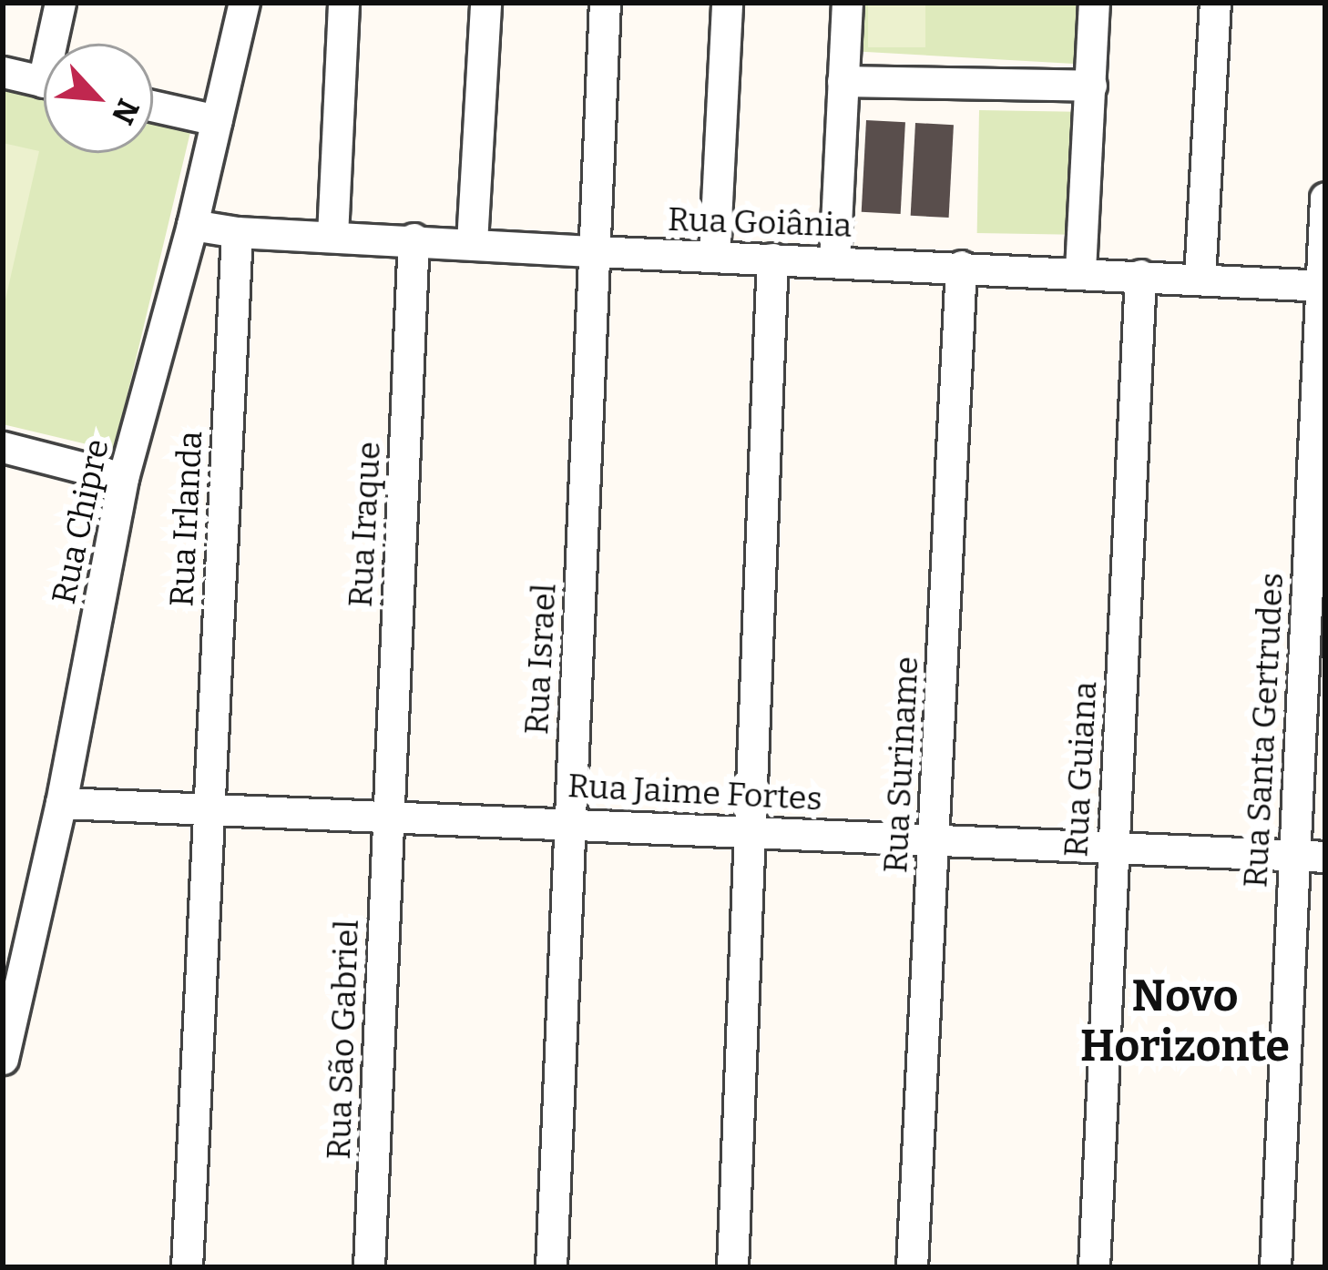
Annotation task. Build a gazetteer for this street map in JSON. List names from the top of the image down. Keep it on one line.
{"streets":{"street":["Rua Goiânia","Rua Irlanda","Rua Chipre","Rua Iraque","Rua Israel","Rua Santa Gertrudes","Rua Suriname","Rua Guiana","Rua Jaime Fortes","Rua São Gabriel"]},"crossings":[["Rua Goiânia","Rua Irlanda"],["Rua Goiânia","Rua Chipre"],["Rua Goiânia","Rua Iraque"],["Rua Goiânia","Rua Israel"],["Rua Goiânia","Rua Santa Gertrudes"],["Rua Goiânia","Rua Suriname"],["Rua Goiânia","Rua Guiana"],["Rua Irlanda","Rua Jaime Fortes"],["Rua Chipre","Rua Jaime Fortes"],["Rua Iraque","Rua Jaime Fortes"],["Rua Iraque","Rua São Gabriel"],["Rua Israel","Rua Jaime Fortes"],["Rua Santa Gertrudes","Rua Jaime Fortes"],["Rua Suriname","Rua Jaime Fortes"],["Rua Guiana","Rua Jaime Fortes"],["Rua Jaime Fortes","Rua São Gabriel"]],"districts":["Novo Horizonte"],"north":"bottom right"}
